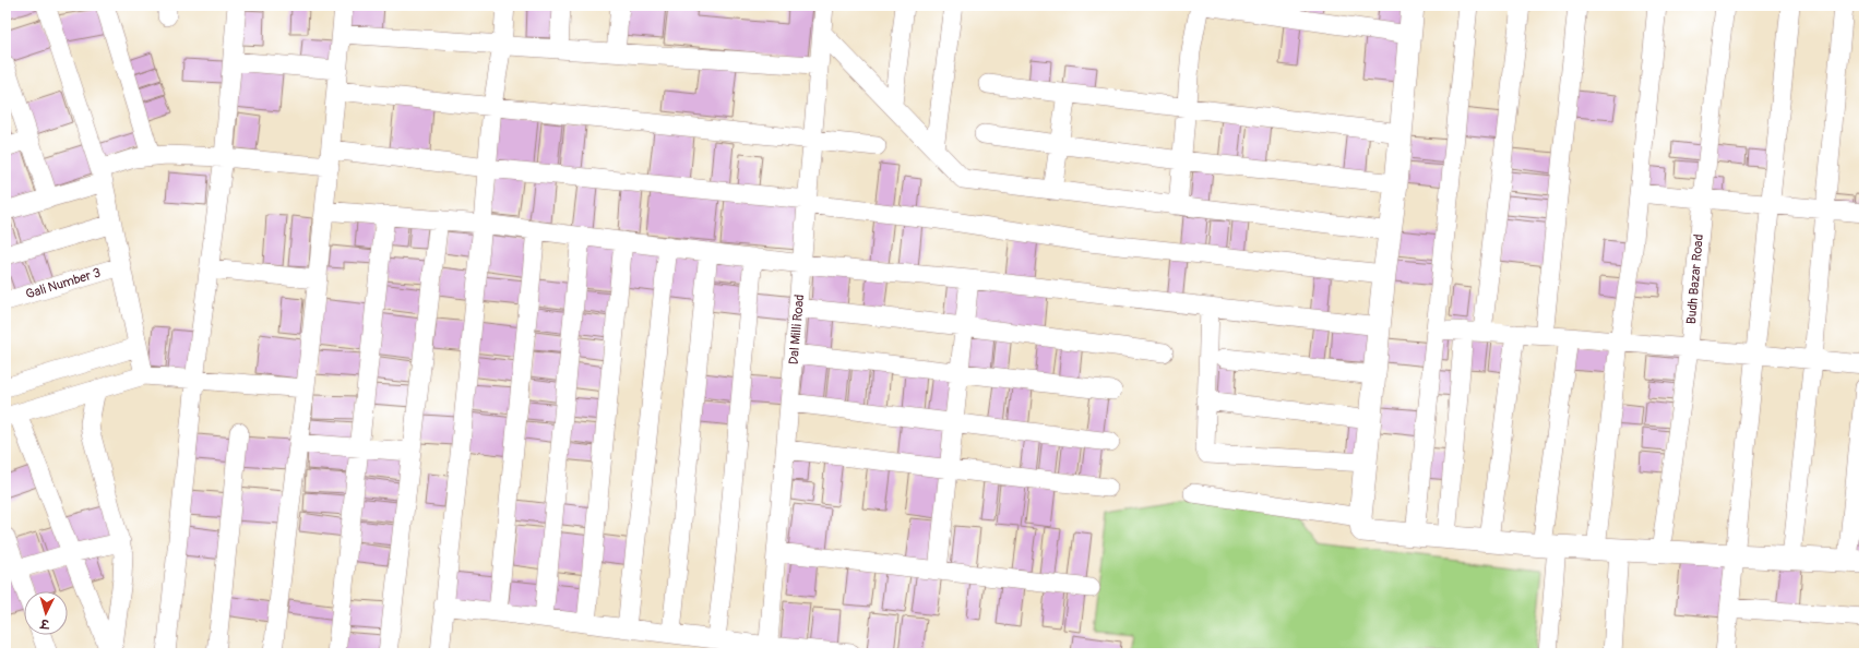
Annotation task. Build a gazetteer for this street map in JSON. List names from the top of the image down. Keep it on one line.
{"streets":{"street":["Budh Bazar Road","Gali Number 3","Dal Milli Road"]},"north":"bottom"}
